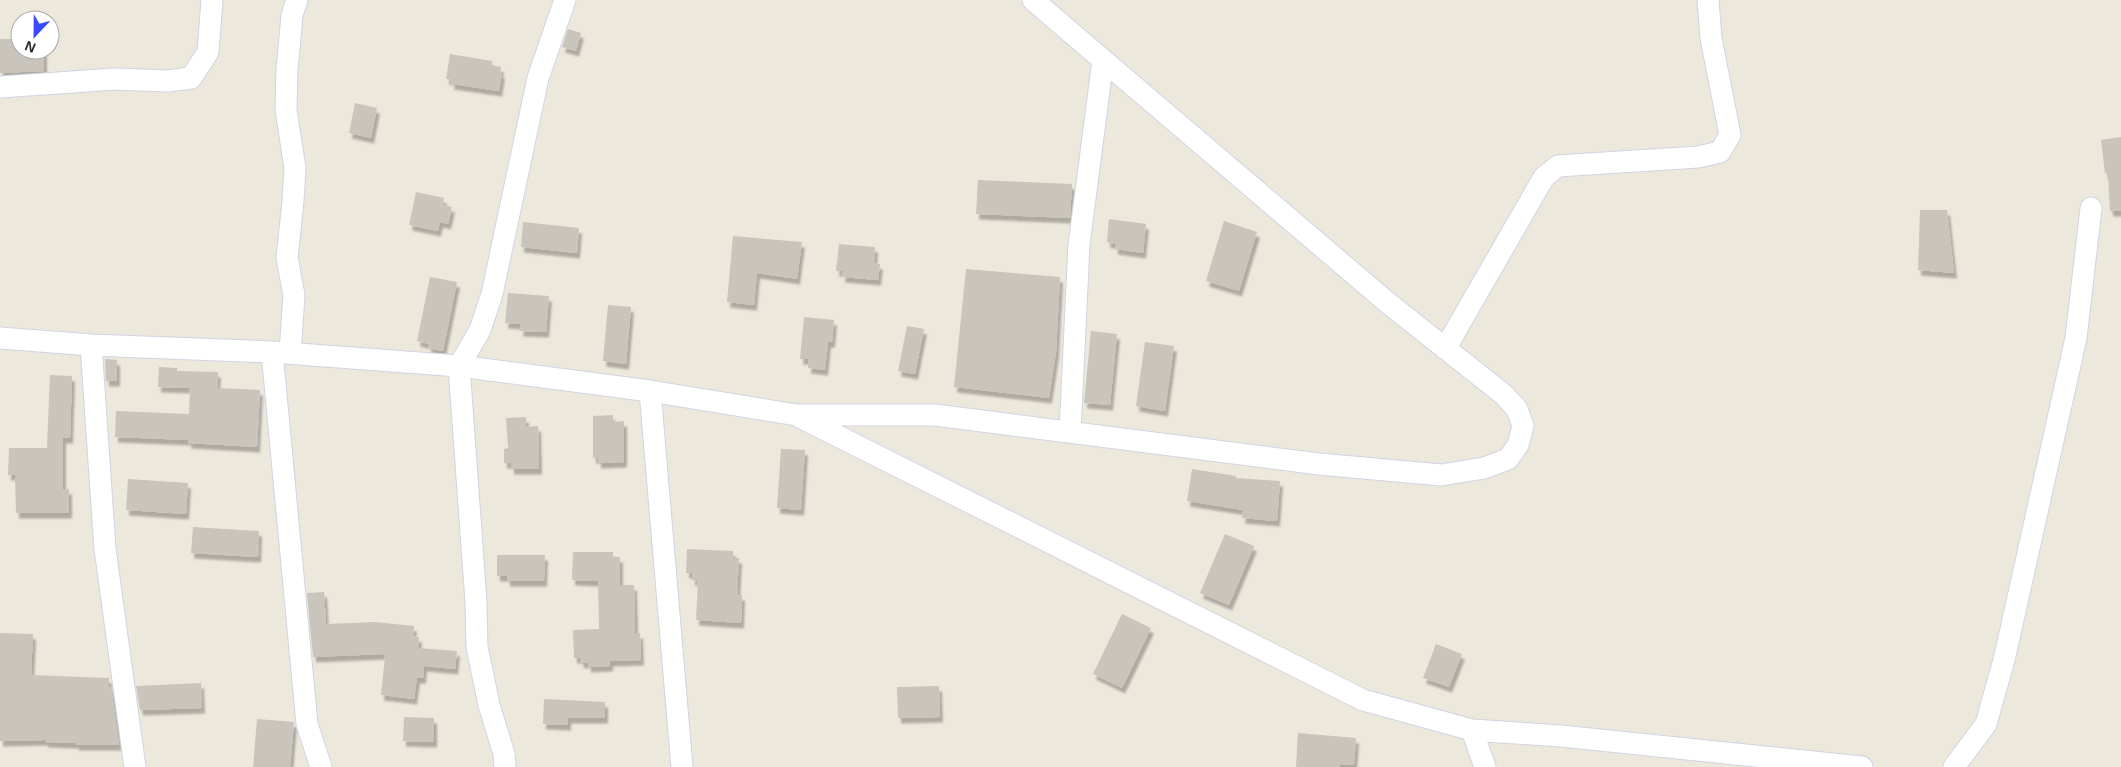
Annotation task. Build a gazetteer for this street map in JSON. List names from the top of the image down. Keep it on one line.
{"north":"bottom"}
